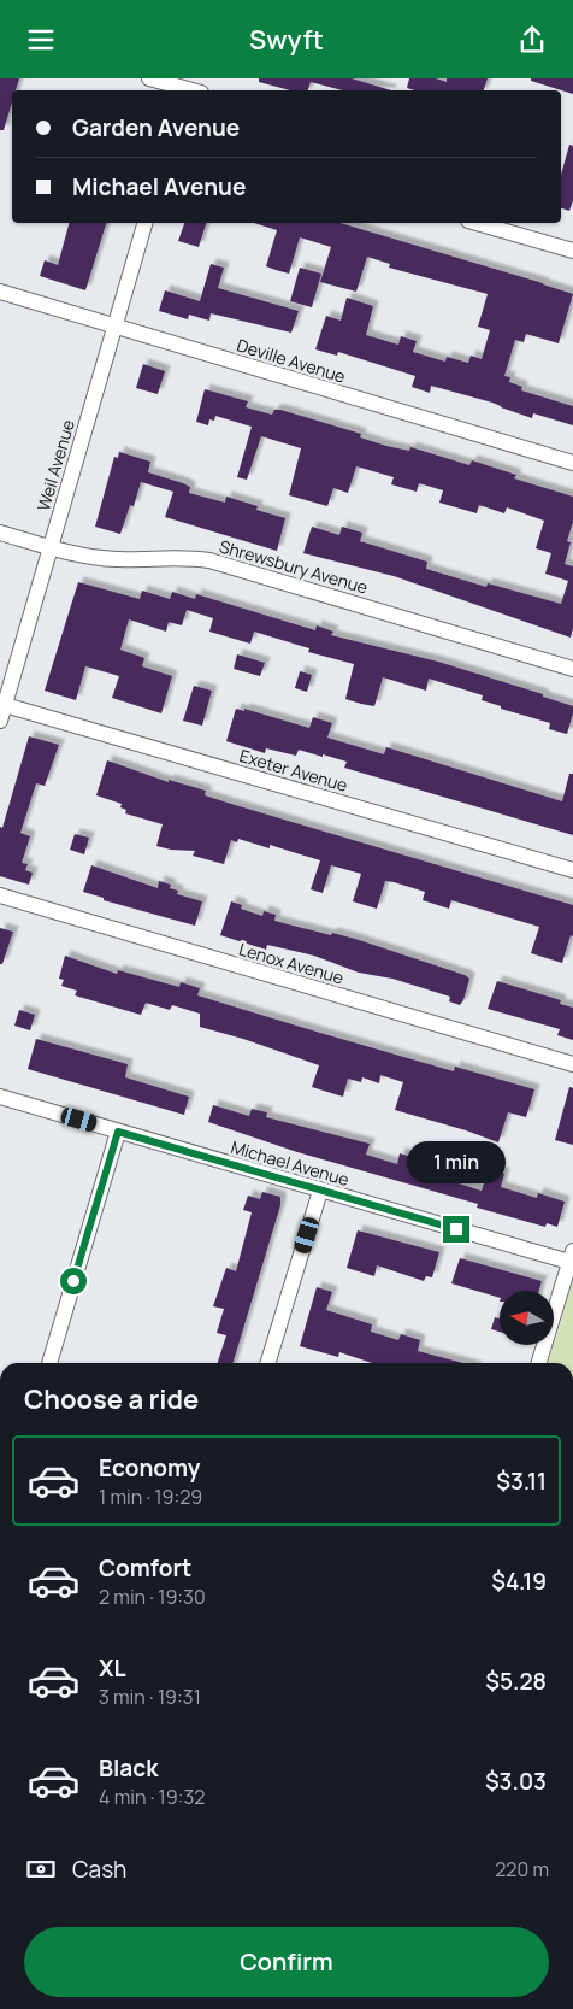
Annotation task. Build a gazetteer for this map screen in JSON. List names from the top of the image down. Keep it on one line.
{"streets":{"street":["Deville Avenue","Weil Avenue","Shrewsbury Avenue","Exeter Avenue","Lenox Avenue","Michael Avenue"]},"crossings":[["Deville Avenue","Weil Avenue"],["Weil Avenue","Shrewsbury Avenue"],["Weil Avenue","Exeter Avenue"]],"north":"left","page":{"header":"Swyft","banner":["Garden Avenue","Michael Avenue"],"bubble":"1 min","heading":"Choose a ride","list":[{"name":"Economy","note":"1 min · 19:29","value":"$3.11"},{"name":"Comfort","note":"2 min · 19:30","value":"$4.19"},{"name":"XL","note":"3 min · 19:31","value":"$5.28"},{"name":"Black","note":"4 min · 19:32","value":"$3.03"}],"pay":["Cash","220 m"],"buttons":"Confirm"}}
